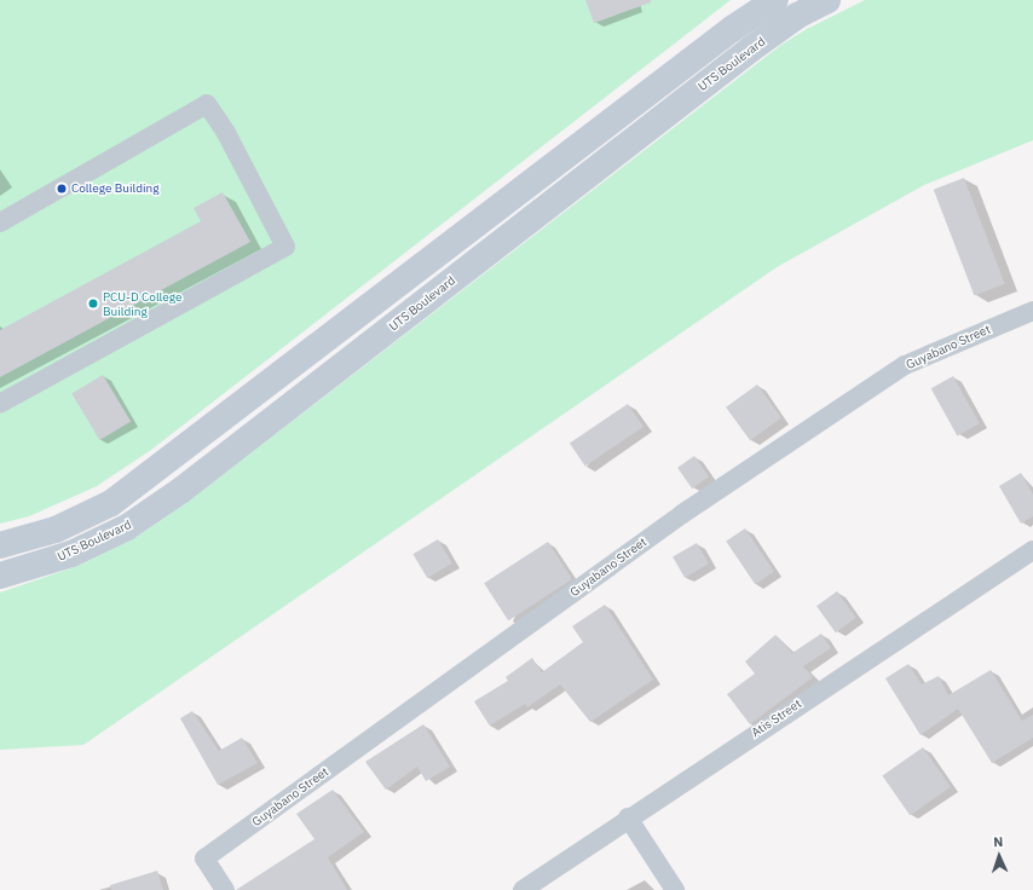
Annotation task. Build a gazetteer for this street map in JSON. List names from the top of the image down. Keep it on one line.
{"streets":{"main road":["UTS Boulevard"],"street":["Guyabano Street","Atis Street"]},"places":["College Building","PCU-D College Building"],"north":"top"}
